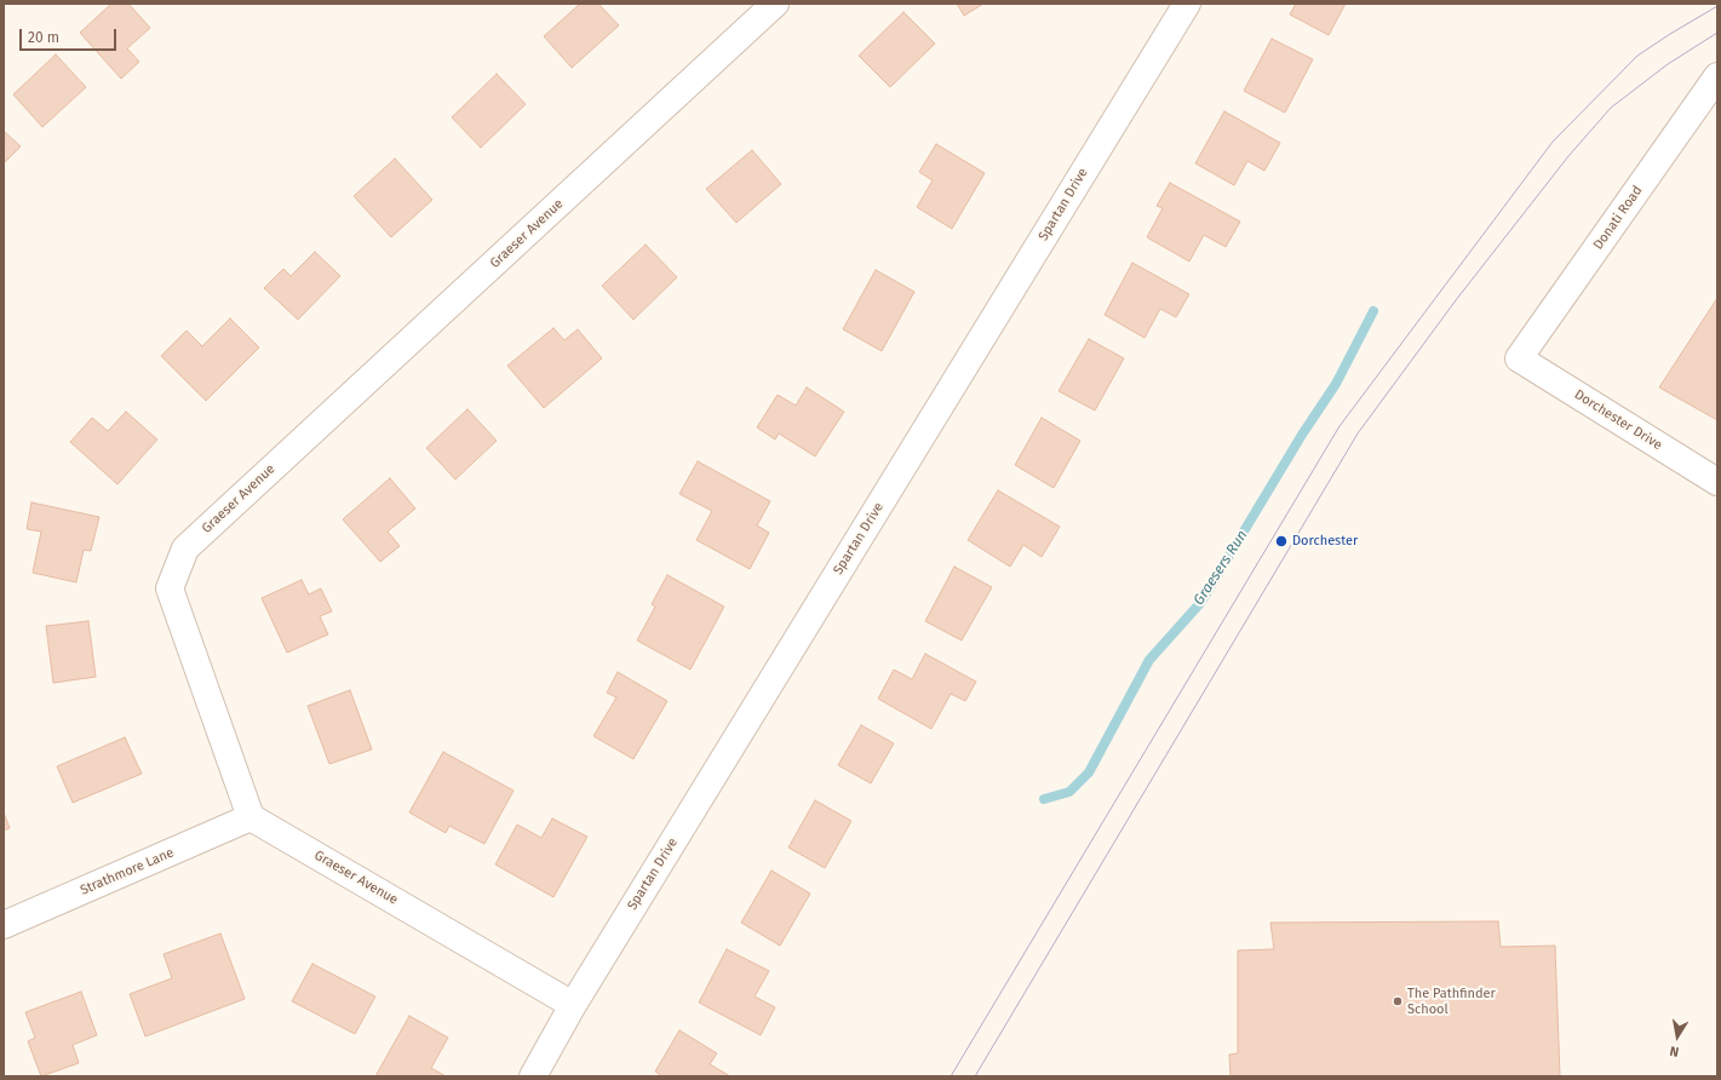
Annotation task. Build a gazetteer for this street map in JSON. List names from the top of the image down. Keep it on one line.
{"streets":{"street":["Spartan Drive","Donati Road","Graeser Avenue","Dorchester Drive","Strathmore Lane"]},"crossings":[["Spartan Drive","Graeser Avenue"],["Donati Road","Dorchester Drive"],["Graeser Avenue","Strathmore Lane"]],"water":["Graesers Run"],"places":["Dorchester","The Pathfinder School"],"scale_bar":"20 m","north":"bottom"}
